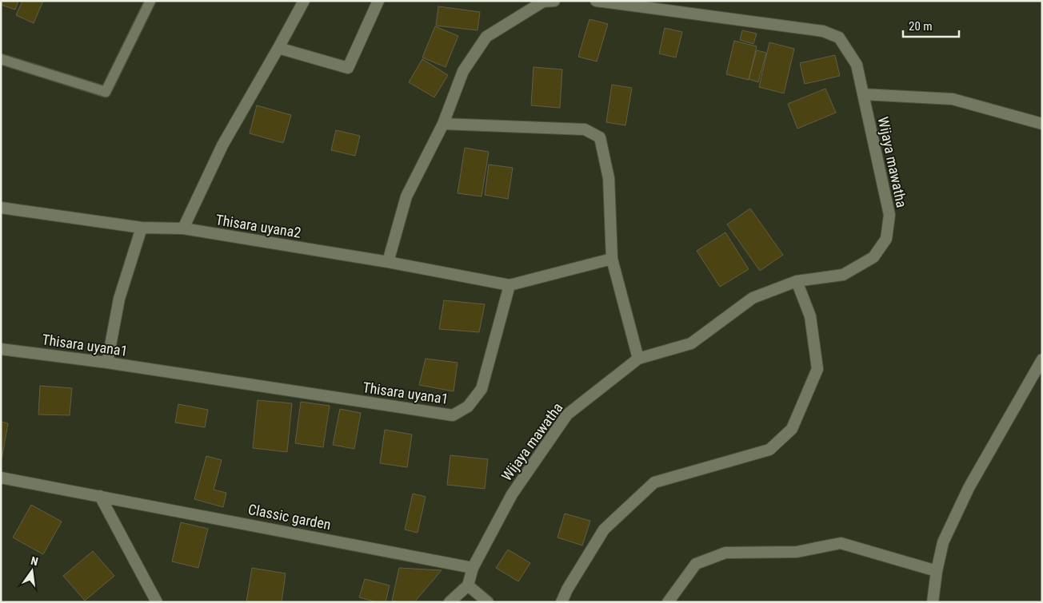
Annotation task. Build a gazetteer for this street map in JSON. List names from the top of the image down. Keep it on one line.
{"streets":{"street":["Wijaya mawatha","Thisara uyana2","Thisara uyana1","Classic garden"]},"crossings":[["Wijaya mawatha","Classic garden"],["Thisara uyana2","Thisara uyana1"]],"scale_bar":"20 m","north":"top"}
